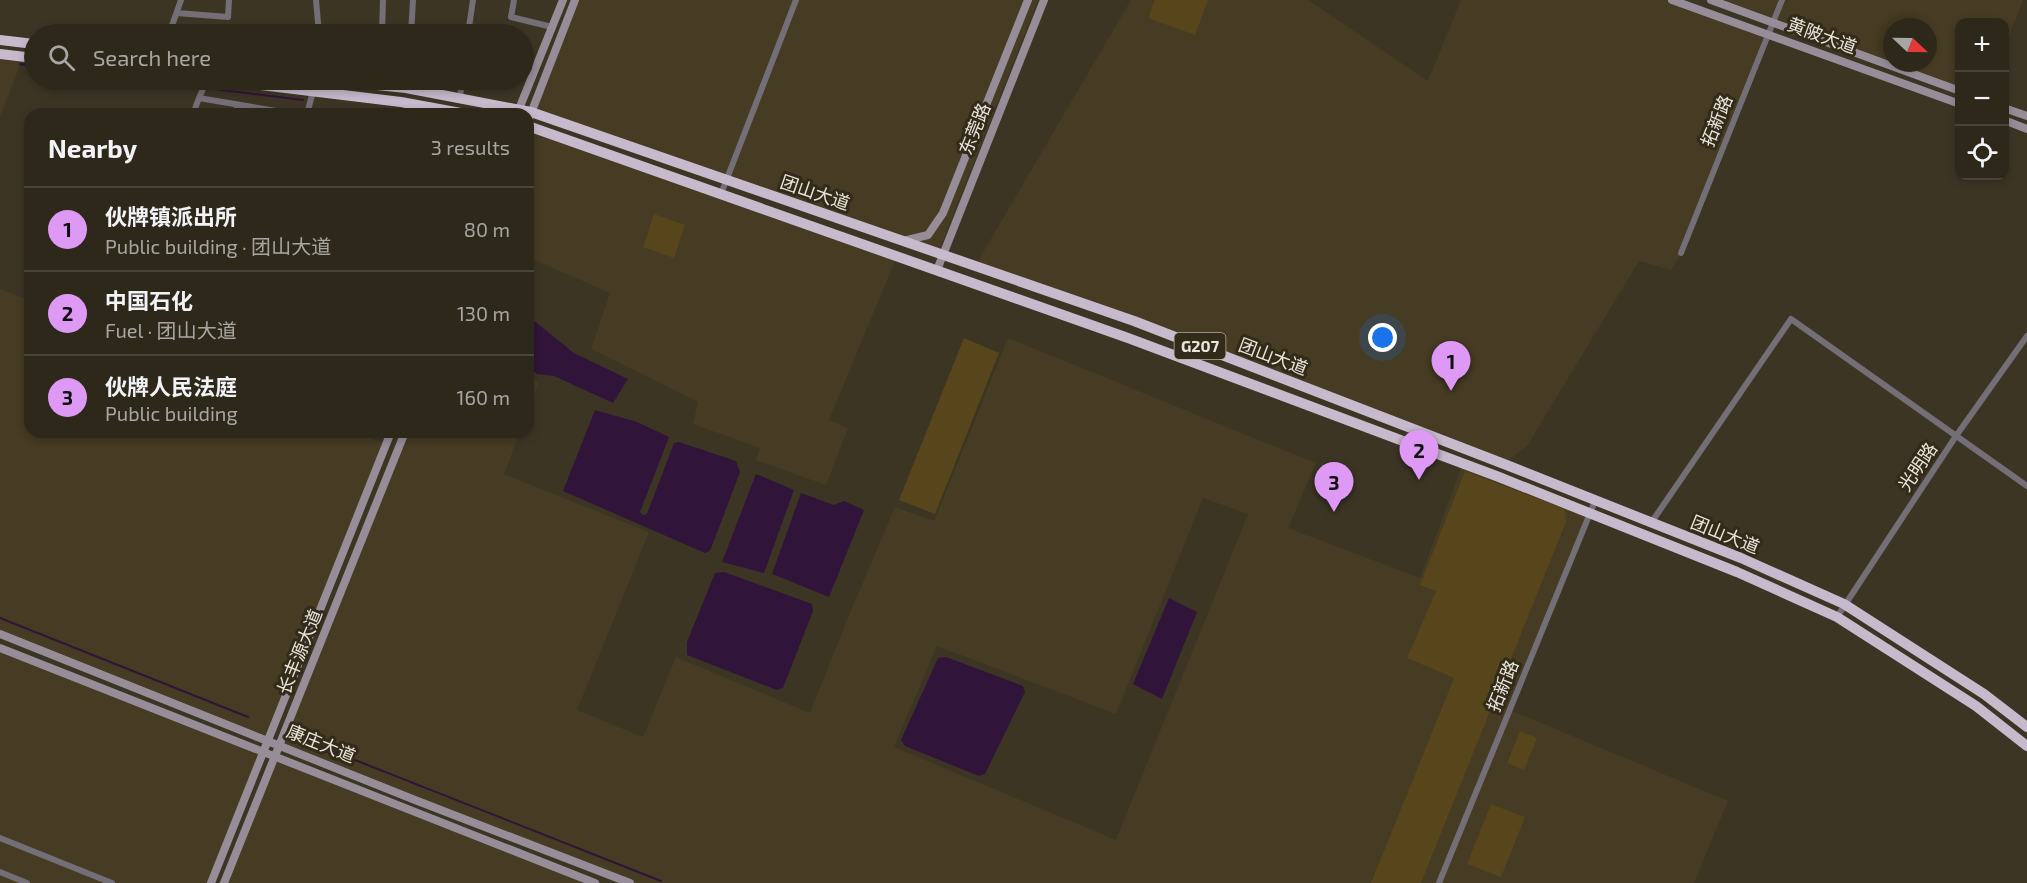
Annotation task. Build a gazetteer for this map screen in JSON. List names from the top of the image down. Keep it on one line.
{"streets":{"highway":["团山大道","G207"],"main road":["黄陂大道","东莞路","长丰源大道","康庄大道"],"street":["拓新路","光明路"]},"crossings":[["黄陂大道","拓新路"],["拓新路","团山大道"],["东莞路","团山大道"],["团山大道","光明路"],["长丰源大道","康庄大道"]],"north":"right","page":{"map_buttons":["+","−"],"search":"Search here","heading":["Nearby","3 results"],"list":[{"mark":"1","name":"伙牌镇派出所","note":"Public building · 团山大道","value":"80 m"},{"mark":"2","name":"中国石化","note":"Fuel · 团山大道","value":"130 m"},{"mark":"3","name":"伙牌人民法庭","note":"Public building","value":"160 m"}],"pins":["1","2","3"]}}
